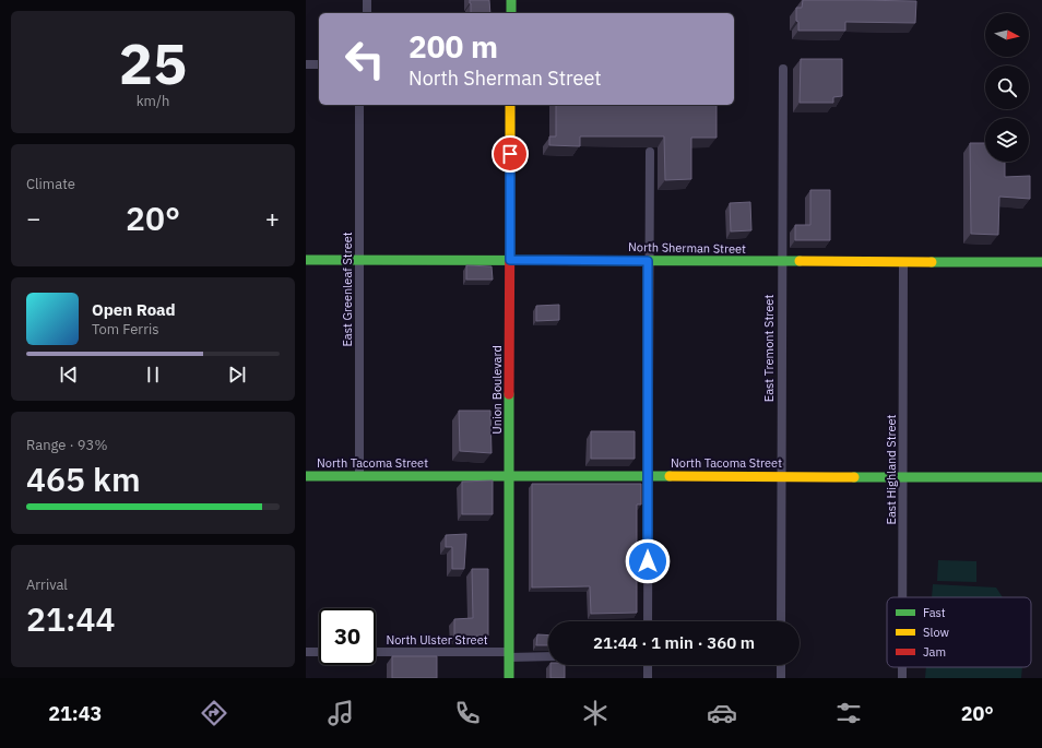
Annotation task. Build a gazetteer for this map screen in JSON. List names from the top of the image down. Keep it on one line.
{"streets":{"street":["North Sherman Street","East Greenleaf Street","East Tremont Street","Union Boulevard","North Tacoma Street","East Highland Street","North Ulster Street"]},"crossings":[["North Sherman Street","East Greenleaf Street"],["North Sherman Street","East Tremont Street"],["North Sherman Street","Union Boulevard"],["North Sherman Street","East Highland Street"],["East Greenleaf Street","North Tacoma Street"],["East Tremont Street","North Tacoma Street"],["Union Boulevard","North Tacoma Street"],["Union Boulevard","North Ulster Street"],["North Tacoma Street","East Highland Street"]],"legend":["Fast","Slow","Jam"],"north":"right","page":{"tile":[["25","km/h"],"Climate",["Range · 93%","465 km"],["Arrival","21:44"]],"turn":["200 m","North Sherman Street"],"heat":["−","20°","+"],"song":["Open Road","Tom Ferris"],"limit":"30","trip":"21:44 · 1 min · 360 m","tabs":["21:43","20°"]}}
